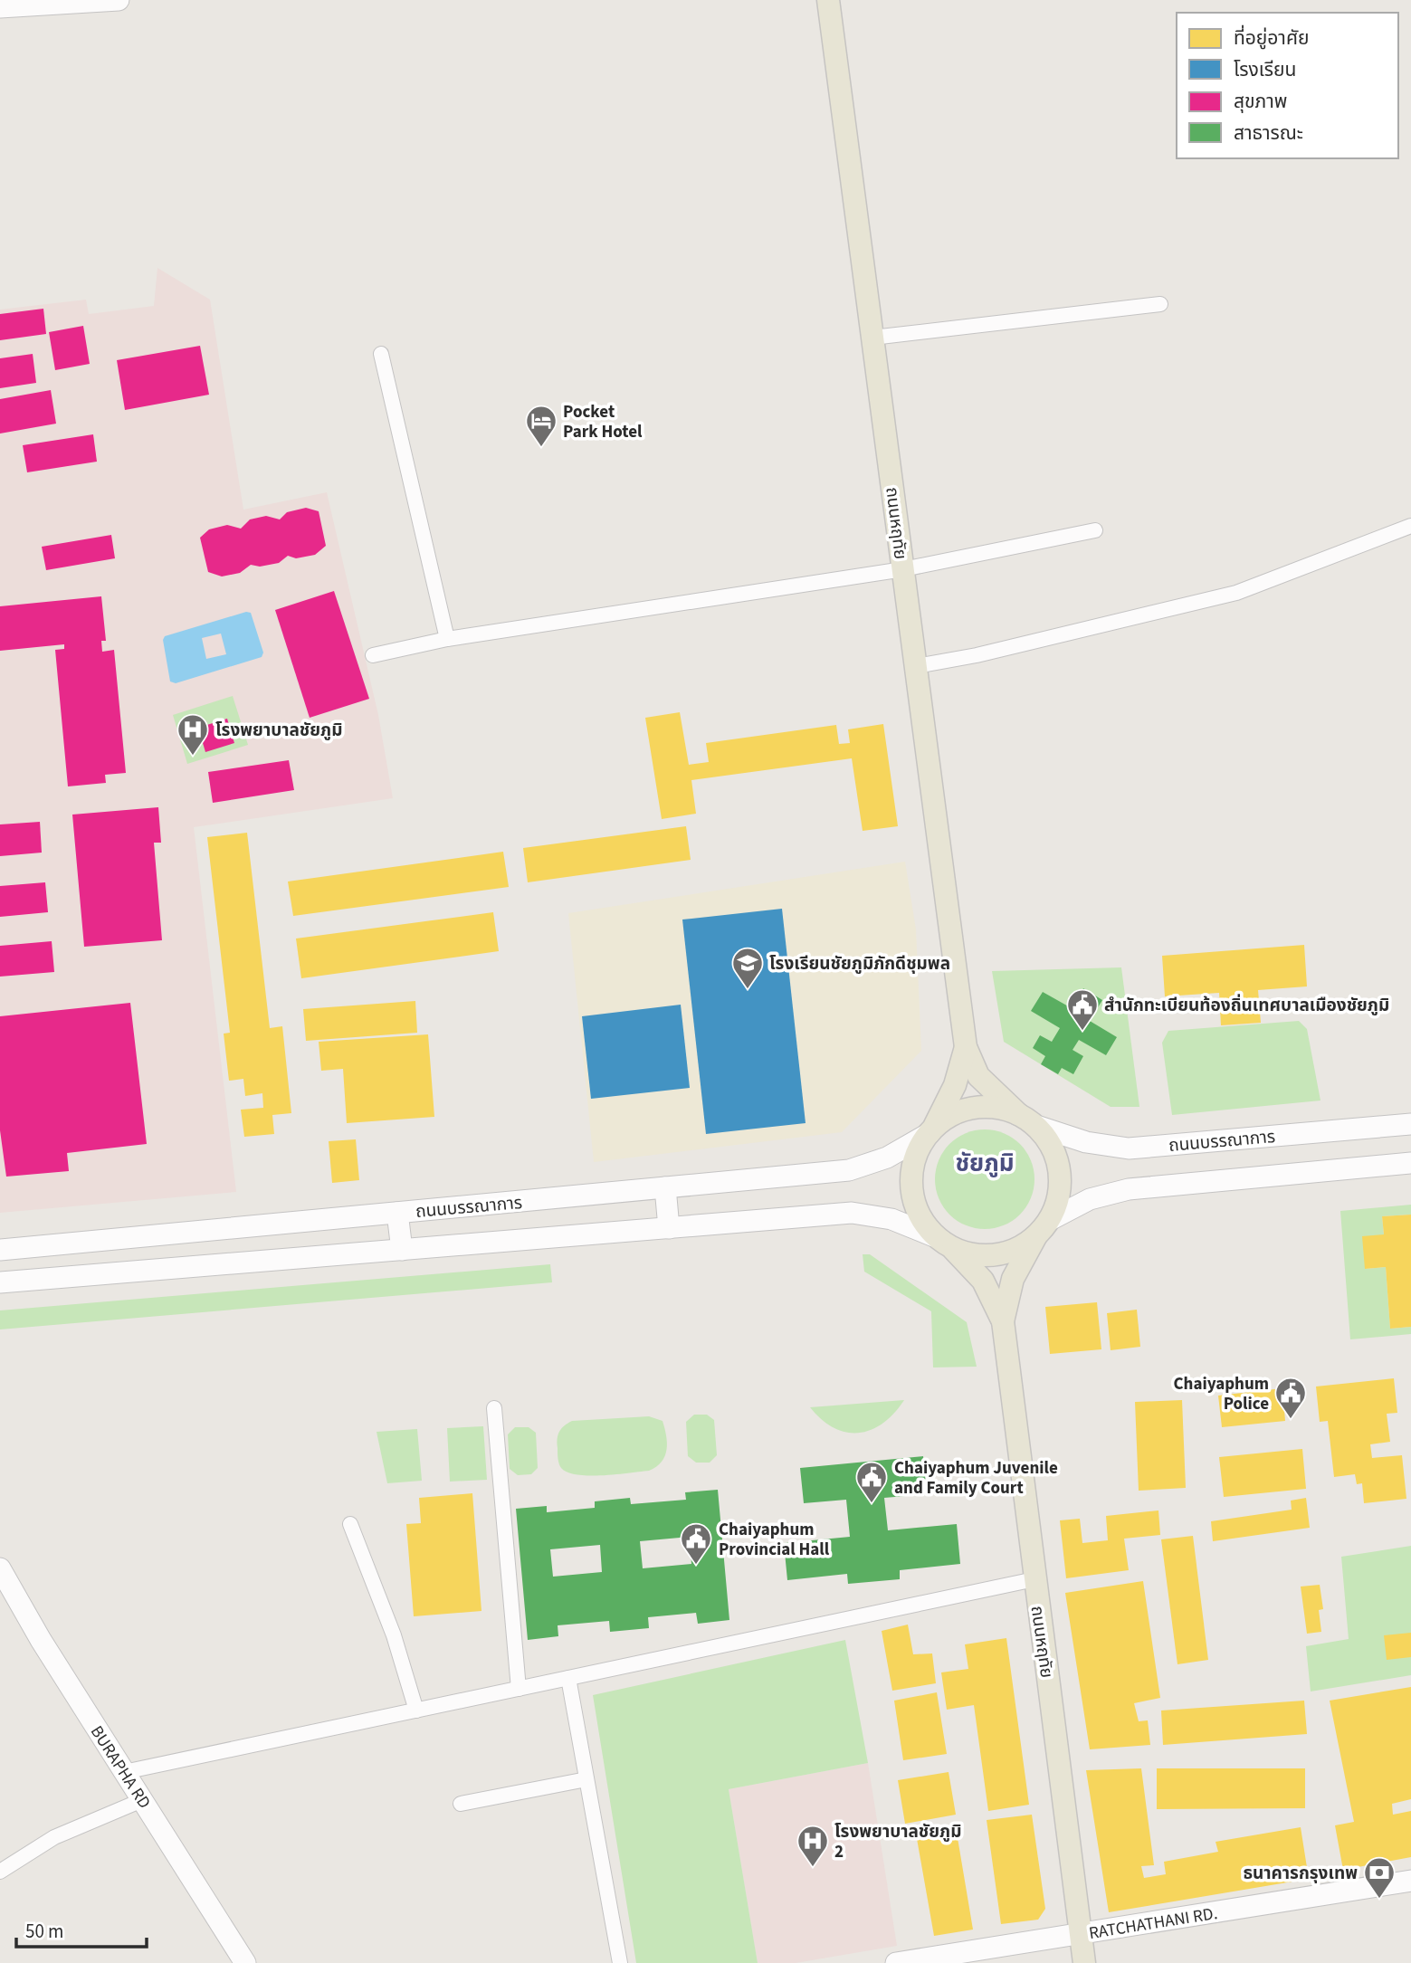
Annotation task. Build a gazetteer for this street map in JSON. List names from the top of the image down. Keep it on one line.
{"streets":{"main road":["ถนนหฤทัย"],"street":["ถนนบรรณาการ","BURAPHA RD","RATCHATHANI RD."]},"crossings":[["ถนนหฤทัย","ถนนบรรณาการ"],["ถนนหฤทัย","RATCHATHANI RD."]],"districts":["ชัยภูมิ"],"places":{"hotel":["Pocket Park Hotel"],"hospital":["โรงพยาบาลชัยภูมิ","โรงพยาบาลชัยภูมิ 2"],"school or university":["โรงเรียนชัยภูมิภักดีชุมพล"],"public building":["สำนักทะเบียนท้องถิ่นเทศบาลเมืองชัยภูมิ","Chaiyaphum Police","Chaiyaphum Juvenile and Family Court","Chaiyaphum Provincial Hall"],"bank":["ธนาคารกรุงเทพ"]},"legend":["ที่อยู่อาศัย","โรงเรียน","สุขภาพ","สาธารณะ"],"scale_bar":"50 m"}
